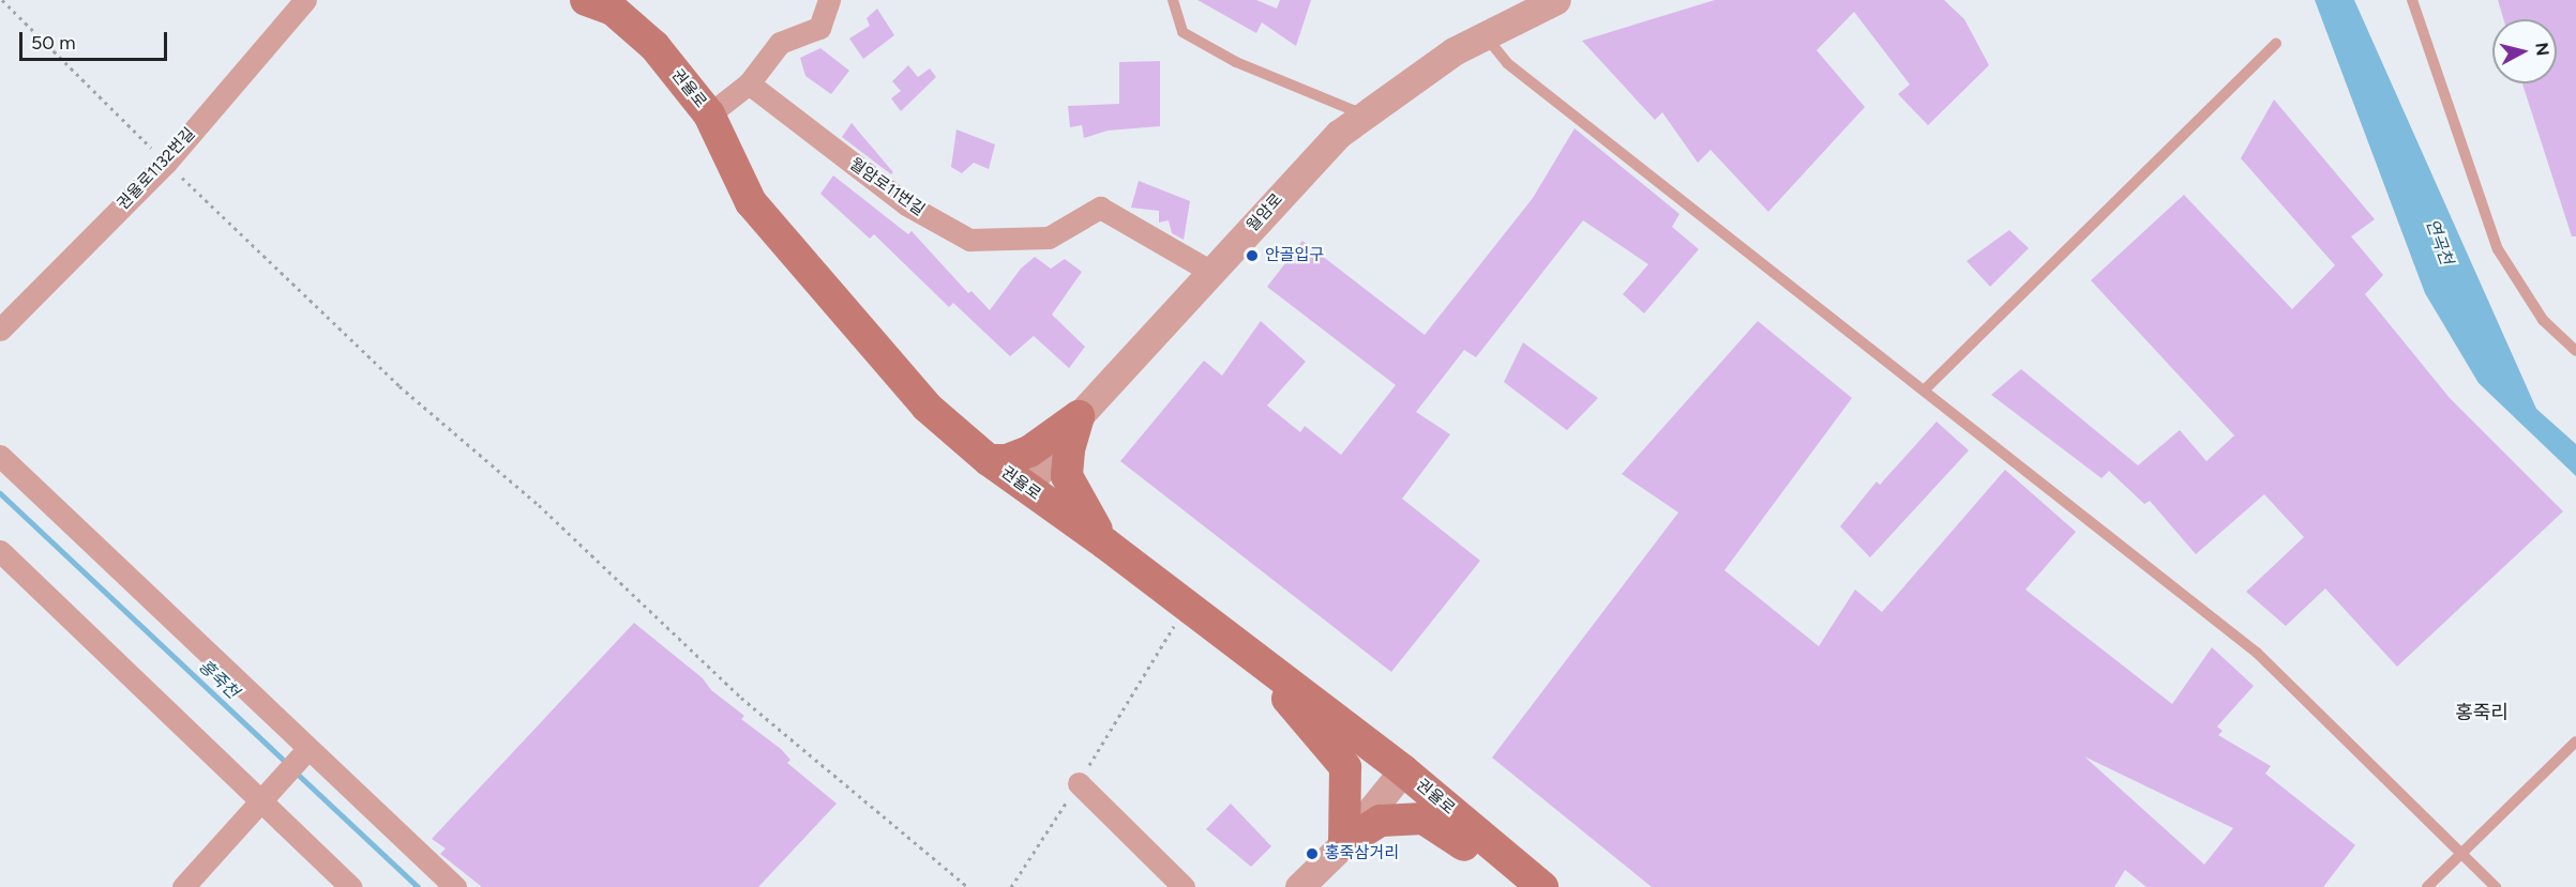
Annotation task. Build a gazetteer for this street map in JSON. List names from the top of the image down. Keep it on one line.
{"streets":{"main road":["권율로"],"street":["권율로1132번길","월암로11번길","월암로"]},"crossings":[["권율로","월암로"],["월암로11번길","월암로"]],"districts":["홍죽리"],"water":["연곡천","홍죽천"],"places":["안골입구","홍죽삼거리"],"scale_bar":"50 m","north":"right"}
